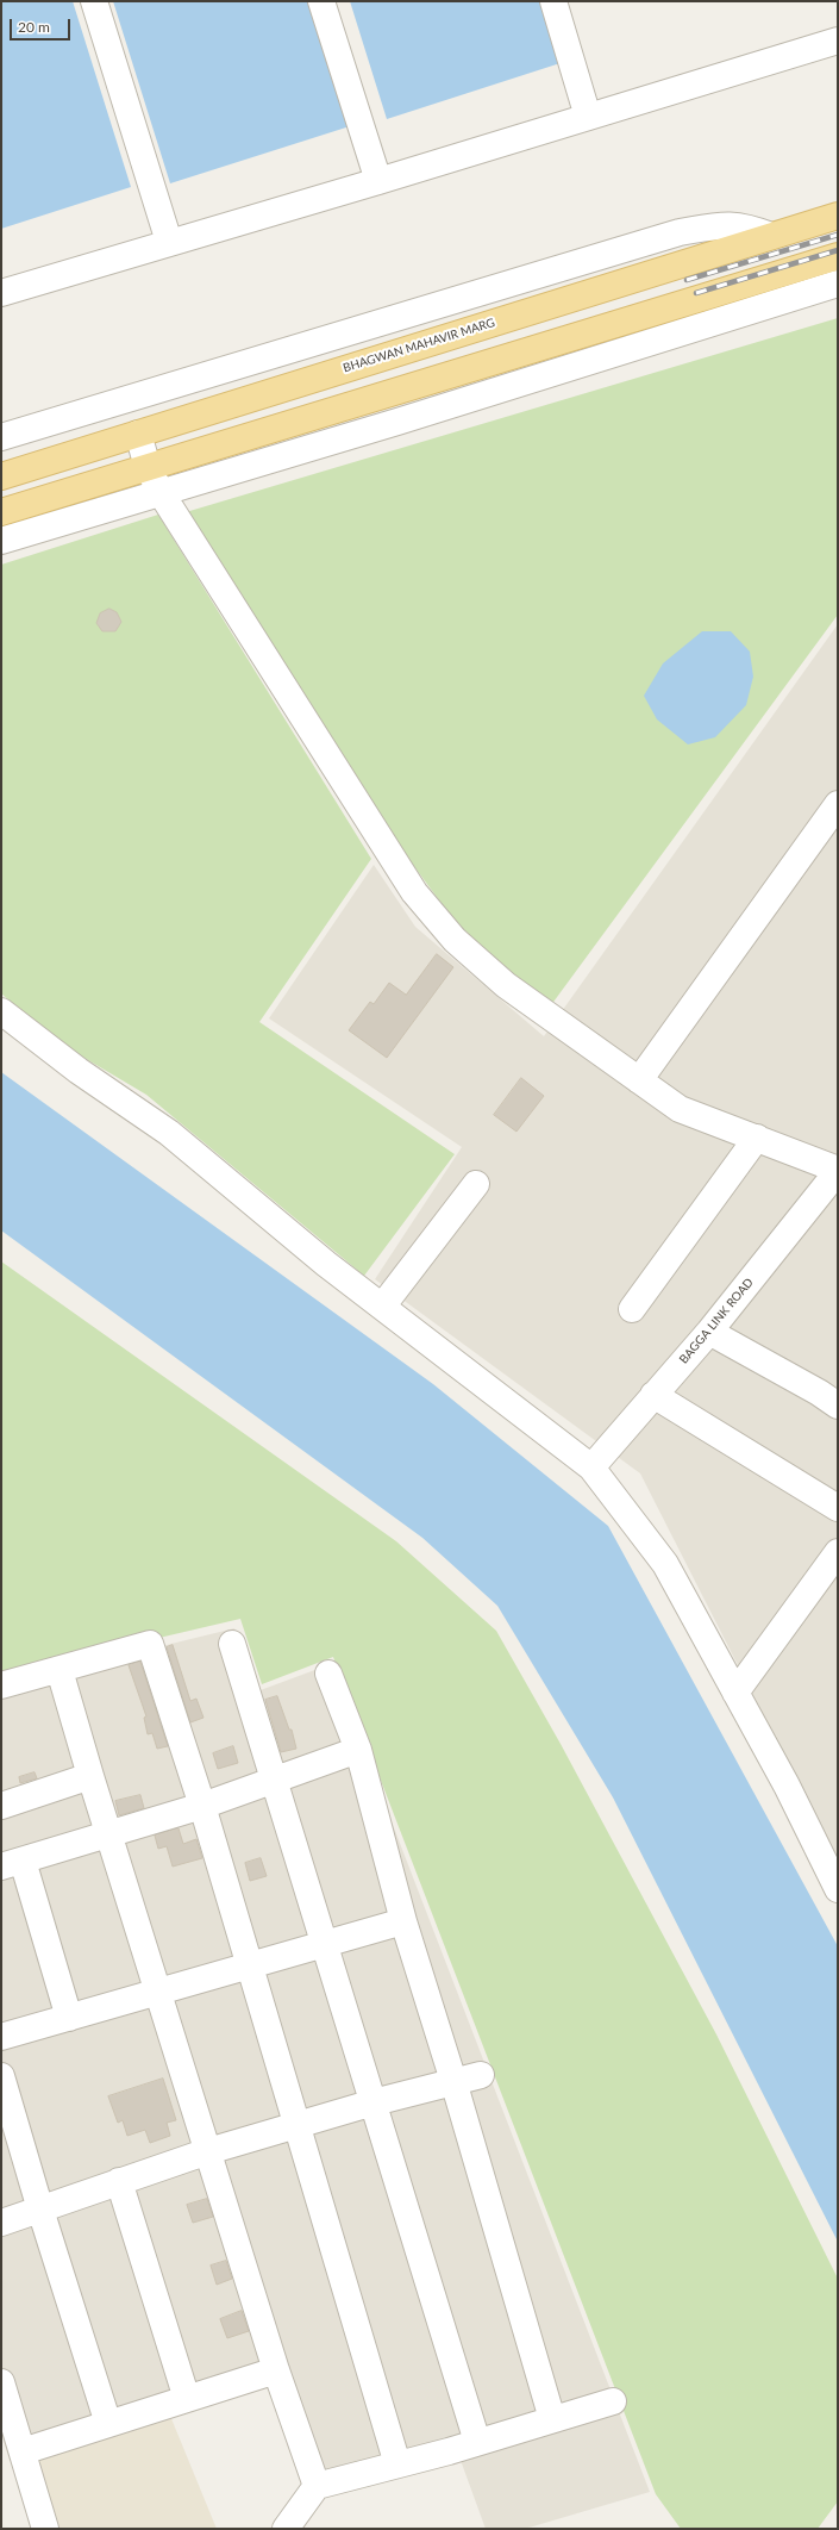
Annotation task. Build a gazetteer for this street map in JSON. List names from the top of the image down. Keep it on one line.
{"streets":{"main road":["BHAGWAN MAHAVIR MARG"],"street":["BAGGA LINK ROAD"]},"scale_bar":"20 m"}
